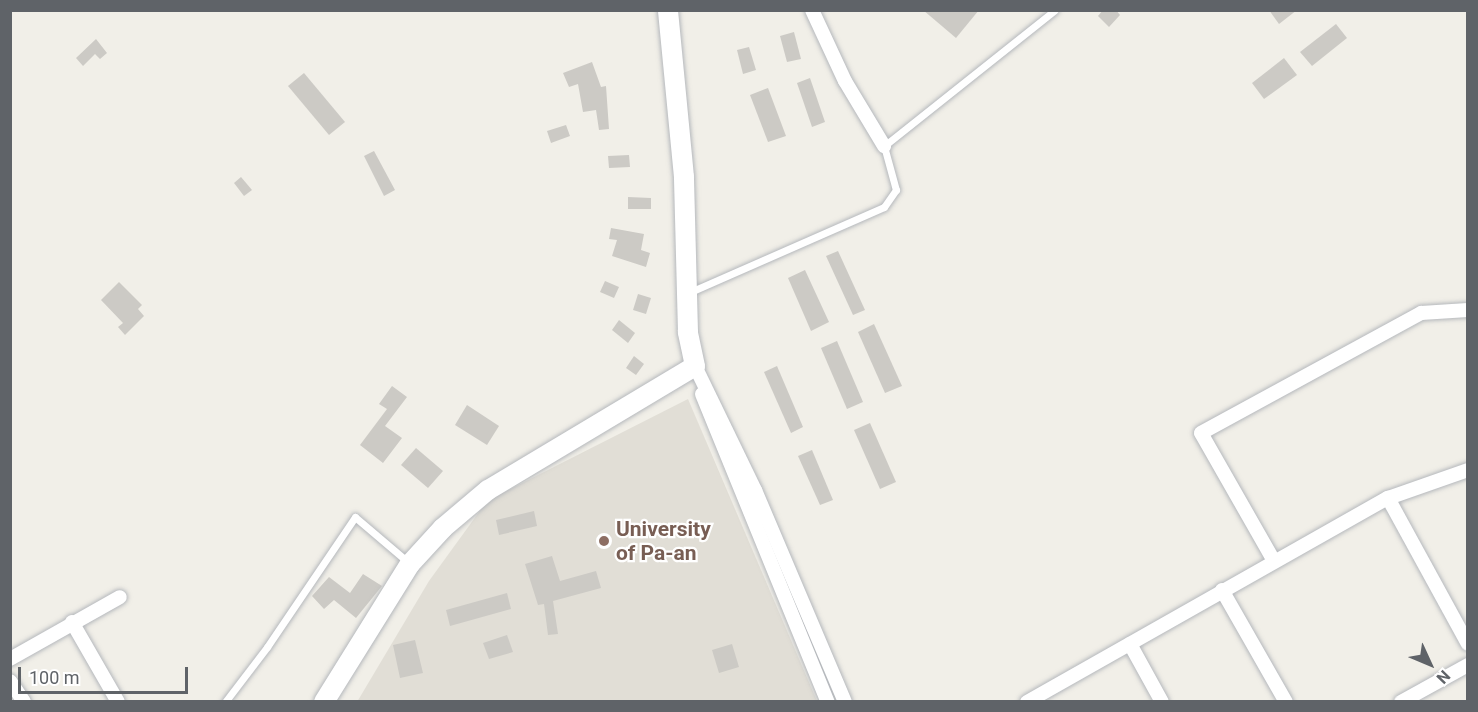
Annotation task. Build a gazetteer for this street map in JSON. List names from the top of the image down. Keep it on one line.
{"places":["University of Pa-an"],"scale_bar":"100 m","north":"bottom right"}
